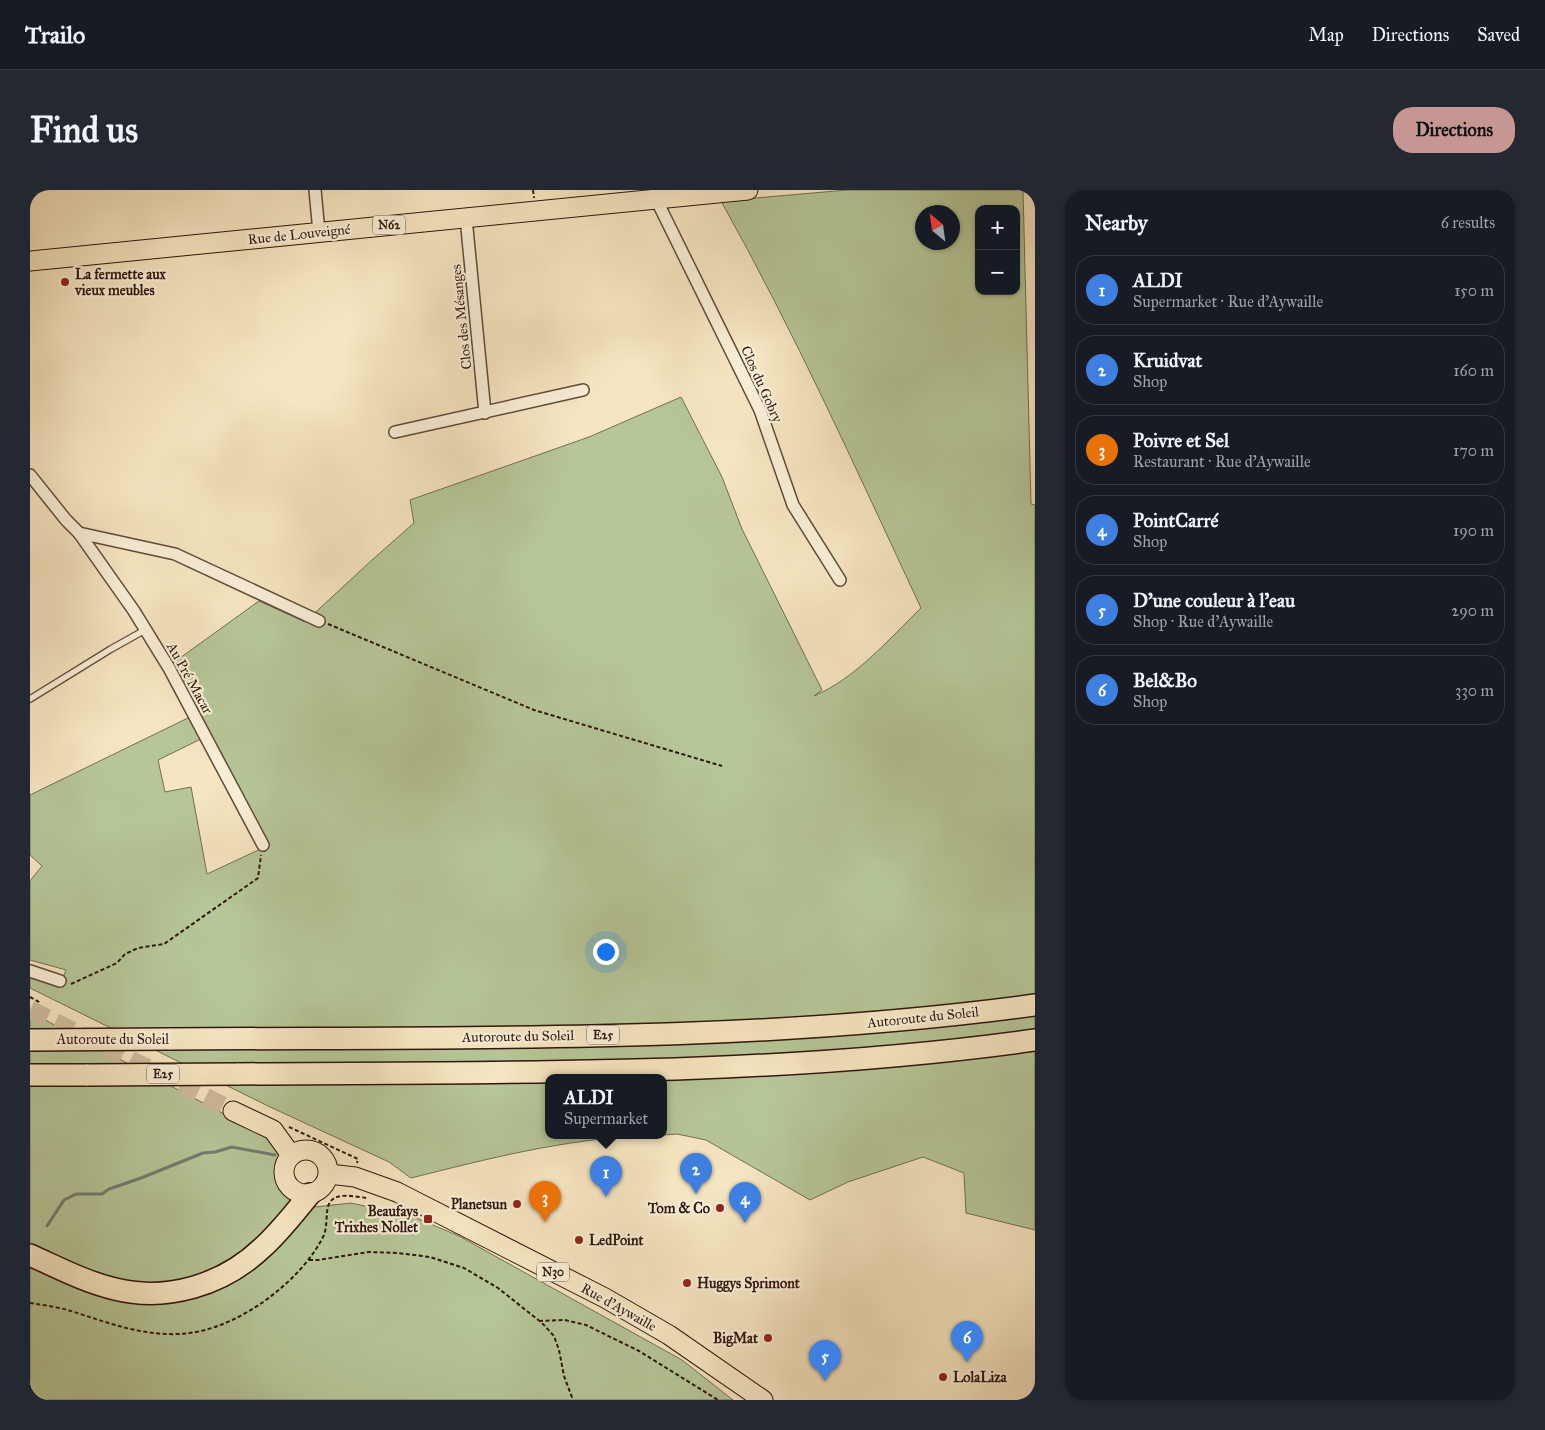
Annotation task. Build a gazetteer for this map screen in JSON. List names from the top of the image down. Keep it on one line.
{"streets":{"highway":["Autoroute du Soleil","E25"],"main road":["N62","Rue de Louveigné","N30","Rue d'Aywaille"],"street":["Clos des Mésanges","Clos du Gobry","Au Pré Macar"]},"crossings":[["Rue de Louveigné","Clos des Mésanges"],["Rue de Louveigné","Clos du Gobry"]],"places":{"other":["La fermette aux vieux meubles","Planetsun","Tom & Co","LedPoint","Huggys Sprimont","BigMat","LolaLiza"],"transit":["Beaufays Trixhes Nollet"]},"north":"top left","page":{"header":"Trailo","nav":["Map","Directions","Saved"],"buttons":"Directions","title":"Find us","heading":["Nearby","6 results"],"map_buttons":["+","−"],"list":[{"mark":"1","name":"ALDI","note":"Supermarket · Rue d'Aywaille","value":"150 m"},{"mark":"2","name":"Kruidvat","note":"Shop","value":"160 m"},{"mark":"3","name":"Poivre et Sel","note":"Restaurant · Rue d'Aywaille","value":"170 m"},{"mark":"4","name":"PointCarré","note":"Shop","value":"190 m"},{"mark":"5","name":"D'une couleur à l'eau","note":"Shop · Rue d'Aywaille","value":"290 m"},{"mark":"6","name":"Bel&Bo","note":"Shop","value":"330 m"}],"popup":["ALDI","Supermarket"],"pins":["2","1","3","4","6","5"]}}
